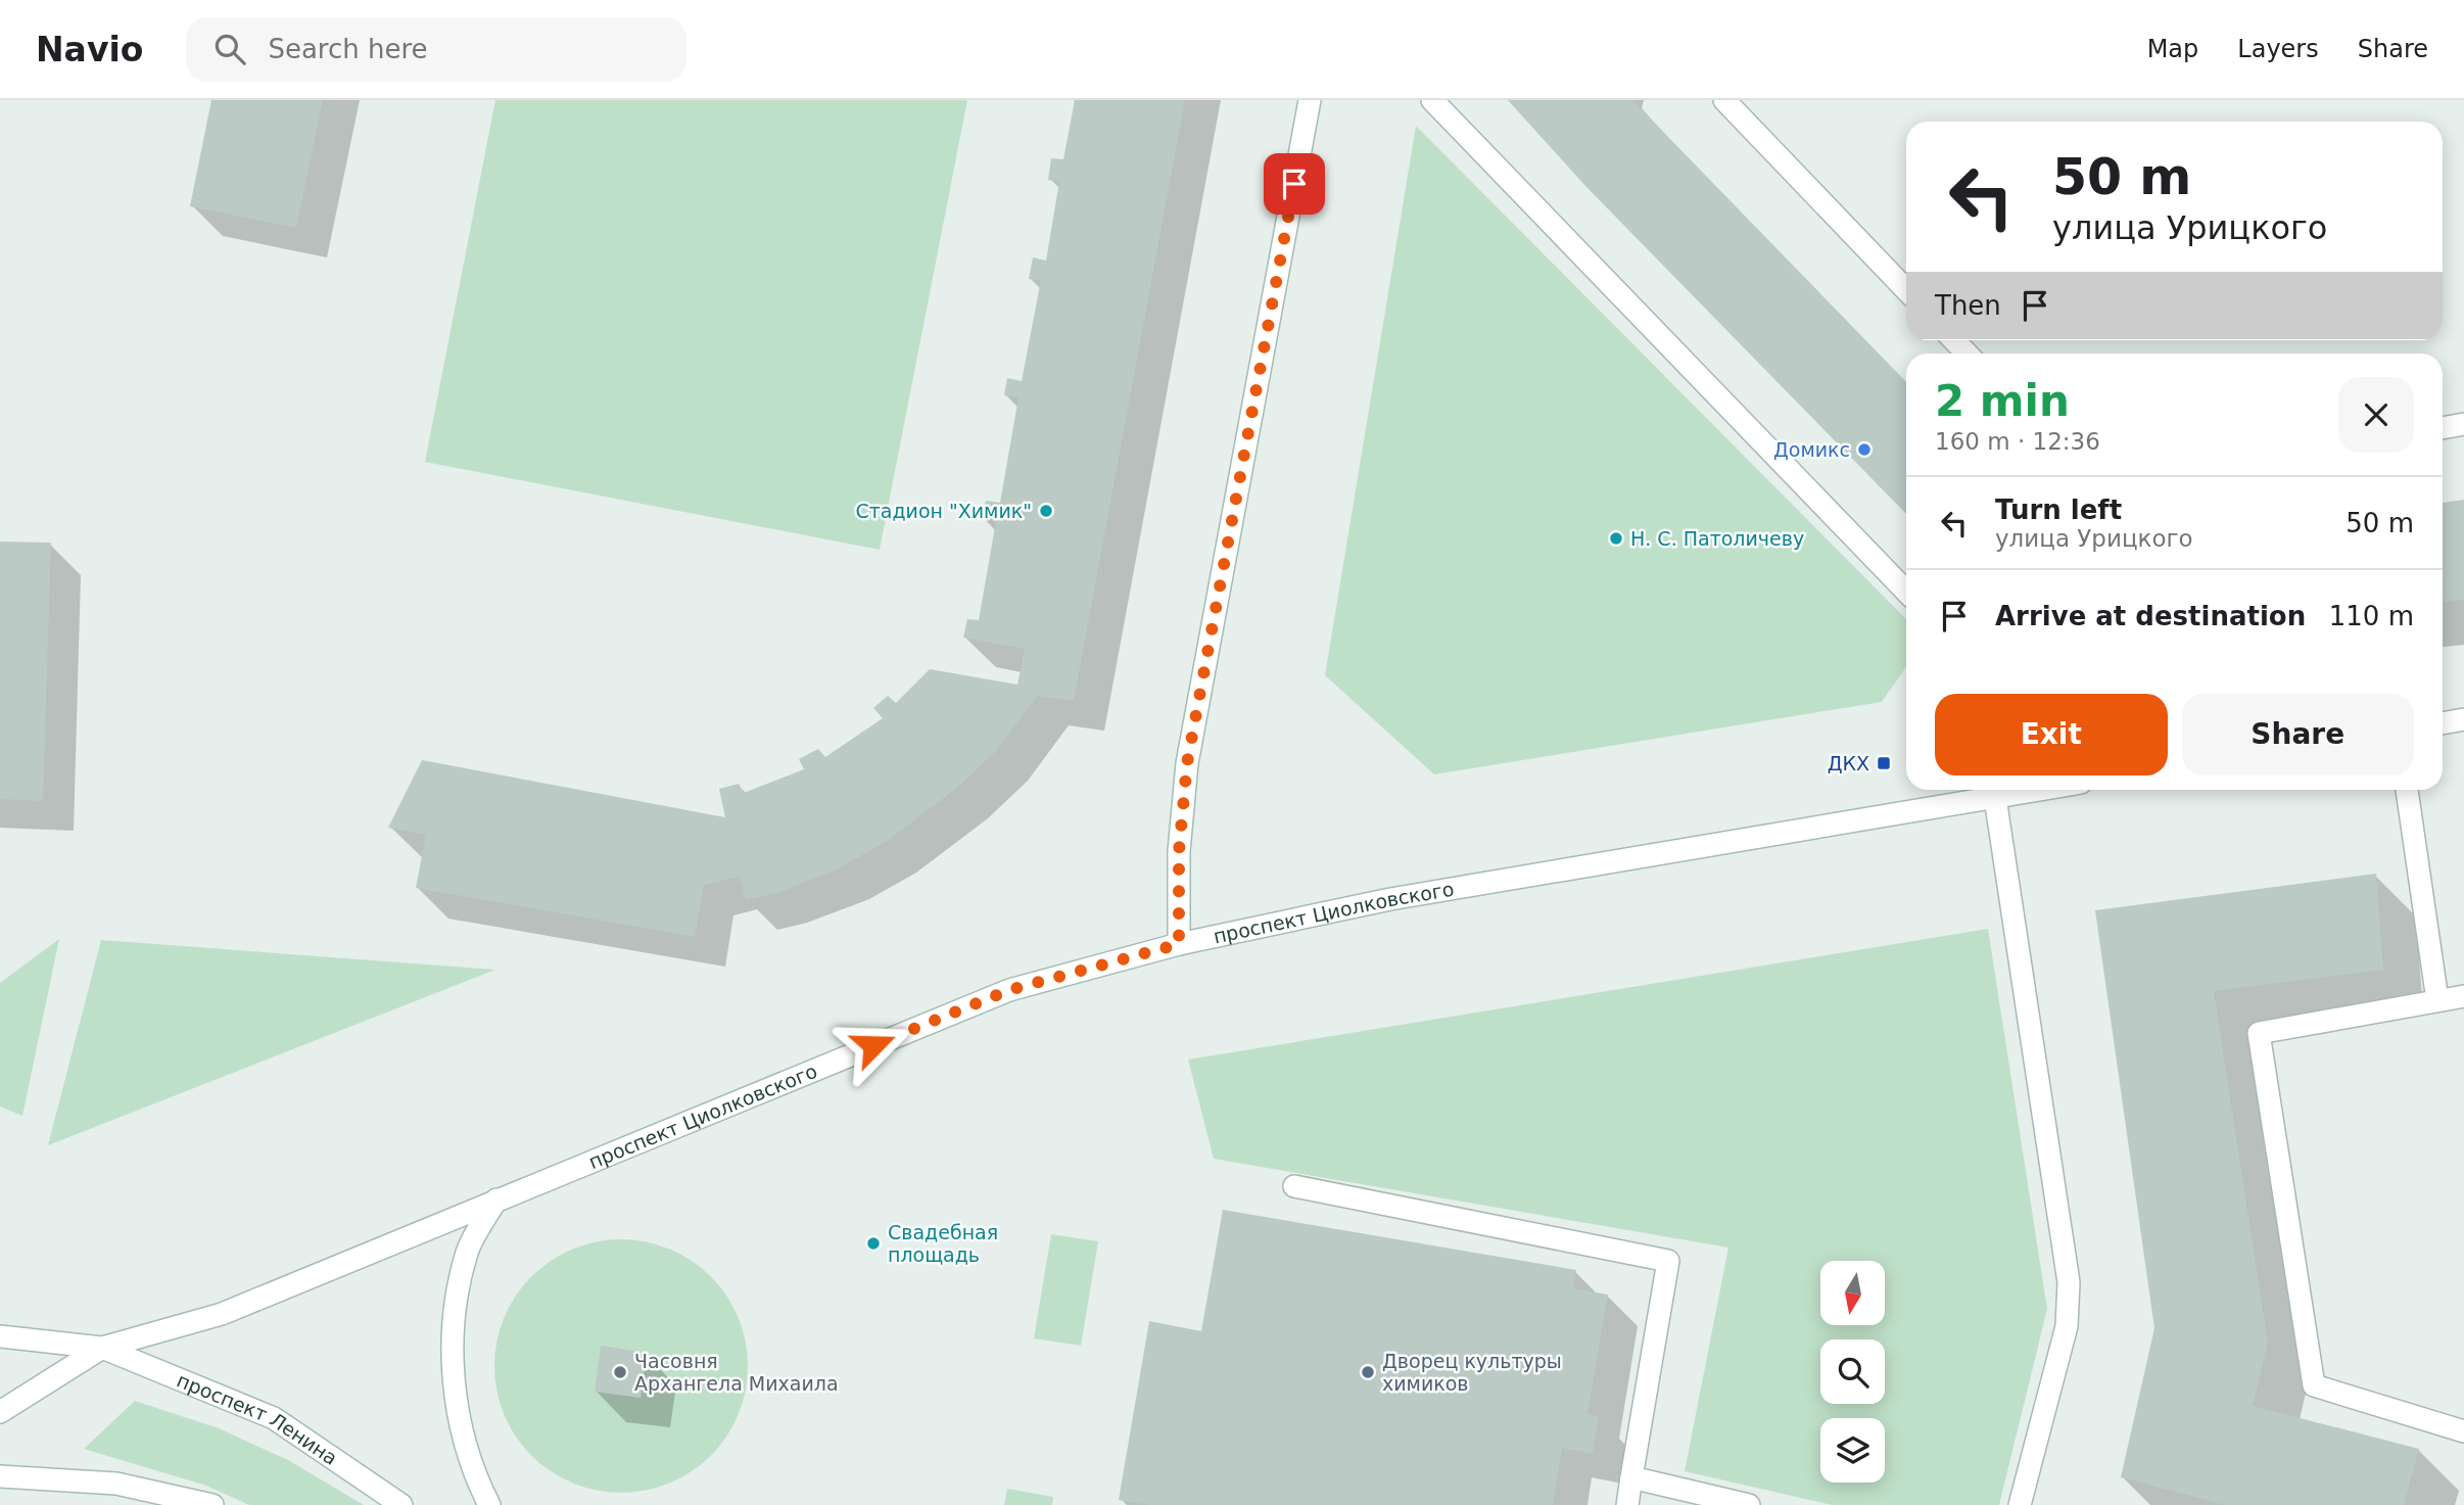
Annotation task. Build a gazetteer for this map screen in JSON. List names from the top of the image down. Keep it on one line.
{"streets":{"main road":["проспект Циолковского","проспект Ленина"]},"crossings":[["проспект Циолковского","проспект Ленина"]],"places":{"other":["Домикс","Стадион \"Химик\"","Н. С. Патоличеву","Свадебная площадь","Часовня Архангела Михаила","Дворец культуры химиков"],"transit":["ДКХ"]},"north":"bottom","page":{"header":"Navio","search":"Search here","nav":["Map","Layers","Share"],"turn":["50 m","улица Урицкого"],"then":"Then","heading":["2 min","160 m · 12:36"],"list":[{"name":"Turn left","note":"улица Урицкого","value":"50 m"},{"name":"Arrive at destination","value":"110 m"}],"buttons":["Exit","Share"]}}
